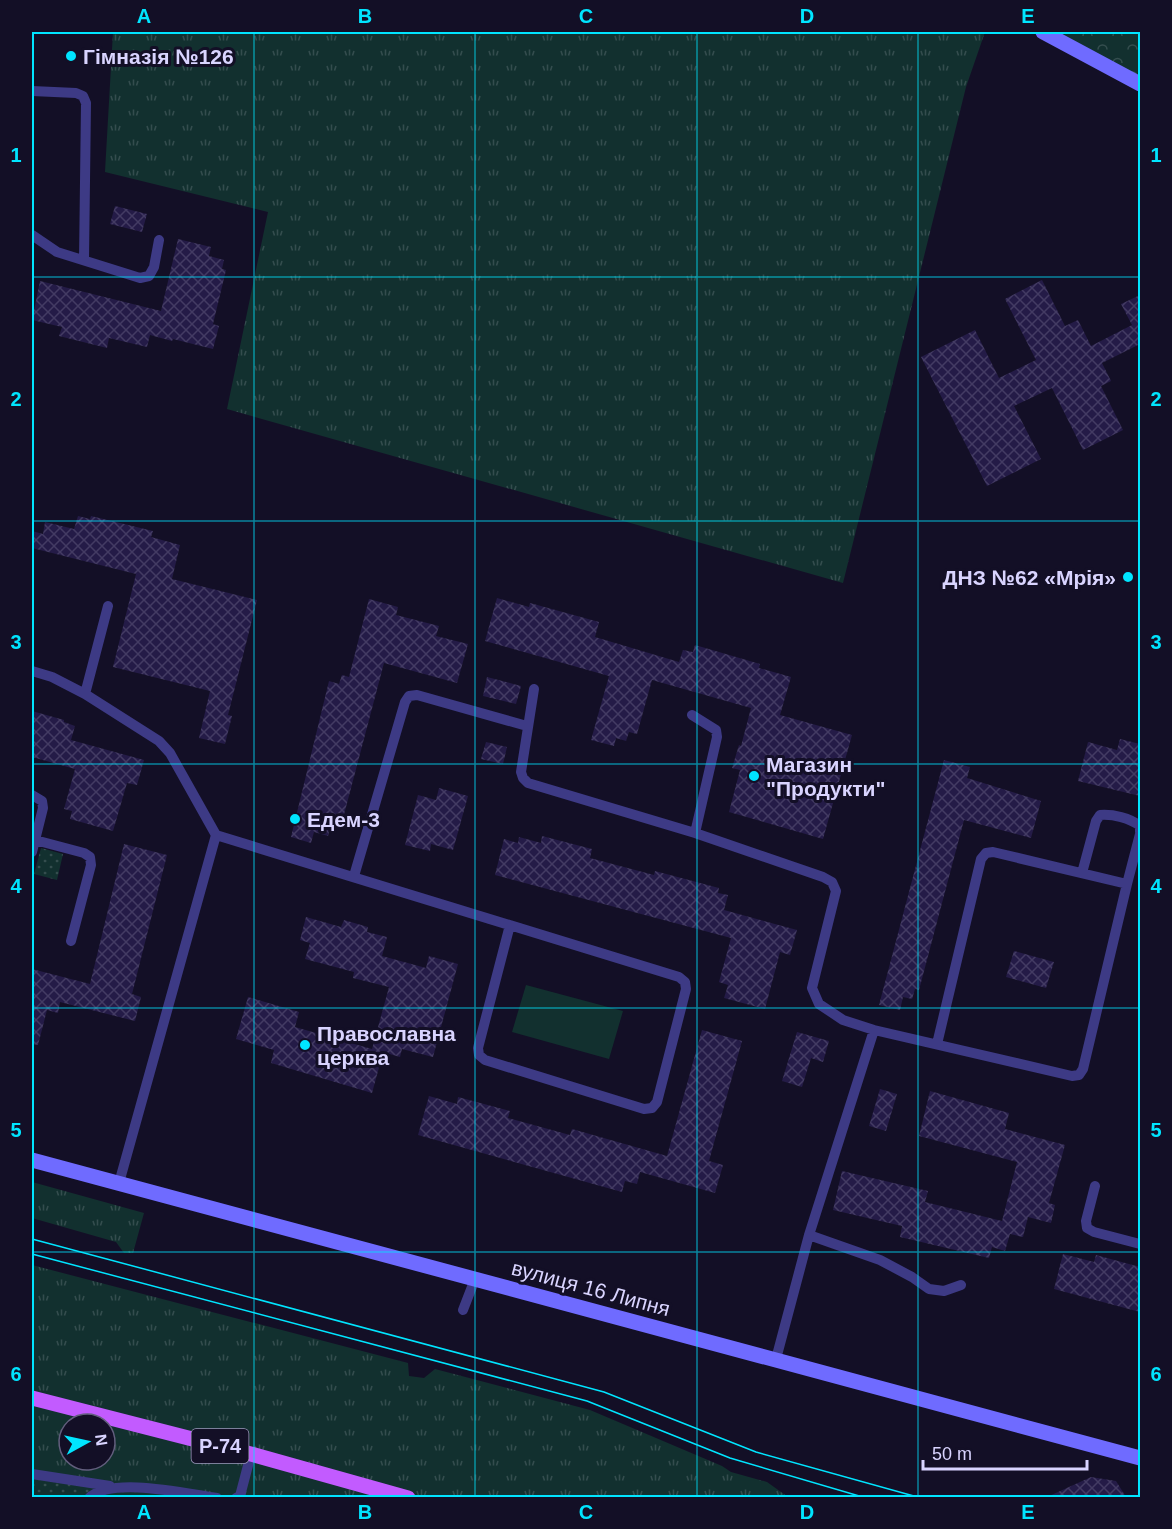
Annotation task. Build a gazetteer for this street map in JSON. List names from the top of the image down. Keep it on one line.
{"streets":{"main road":["Р-74"],"street":["вулиця 16 Липня"]},"places":["Гімназія №126","ДНЗ №62 «Мрія»","Магазин \"Продукти\"","Едем-3","Православна церква"],"scale_bar":"50 m","north":"right","grid":{"columns":["A","B","C","D","E"],"rows":["1","2","3","4","5","6"]}}
